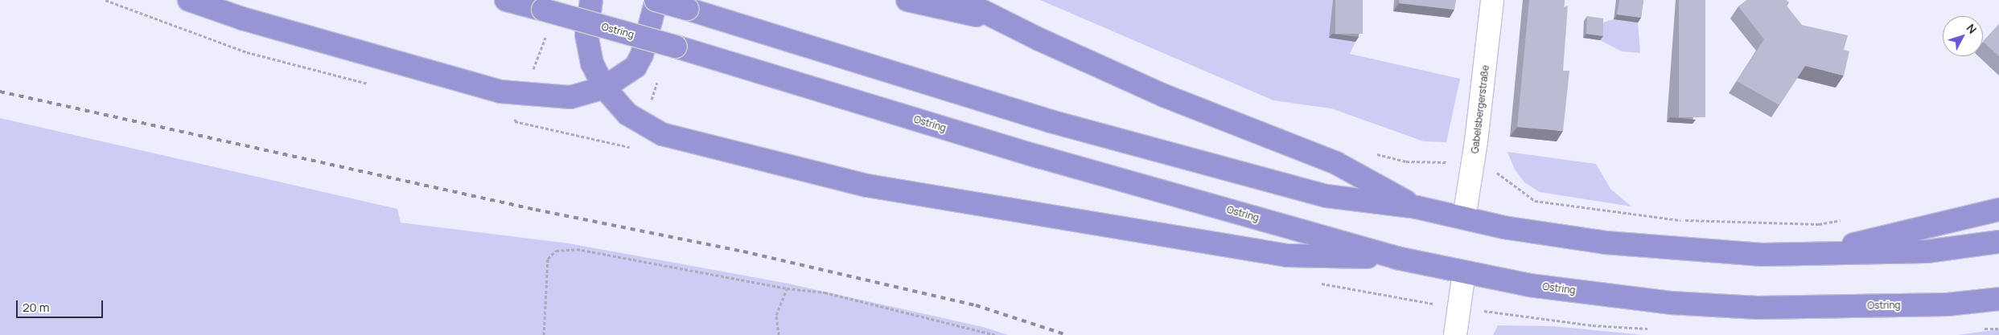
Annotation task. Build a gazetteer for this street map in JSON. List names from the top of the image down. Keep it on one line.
{"streets":{"highway":["Ostring"],"street":["Gabelsbergerstraße"]},"scale_bar":"20 m","north":"top right"}
